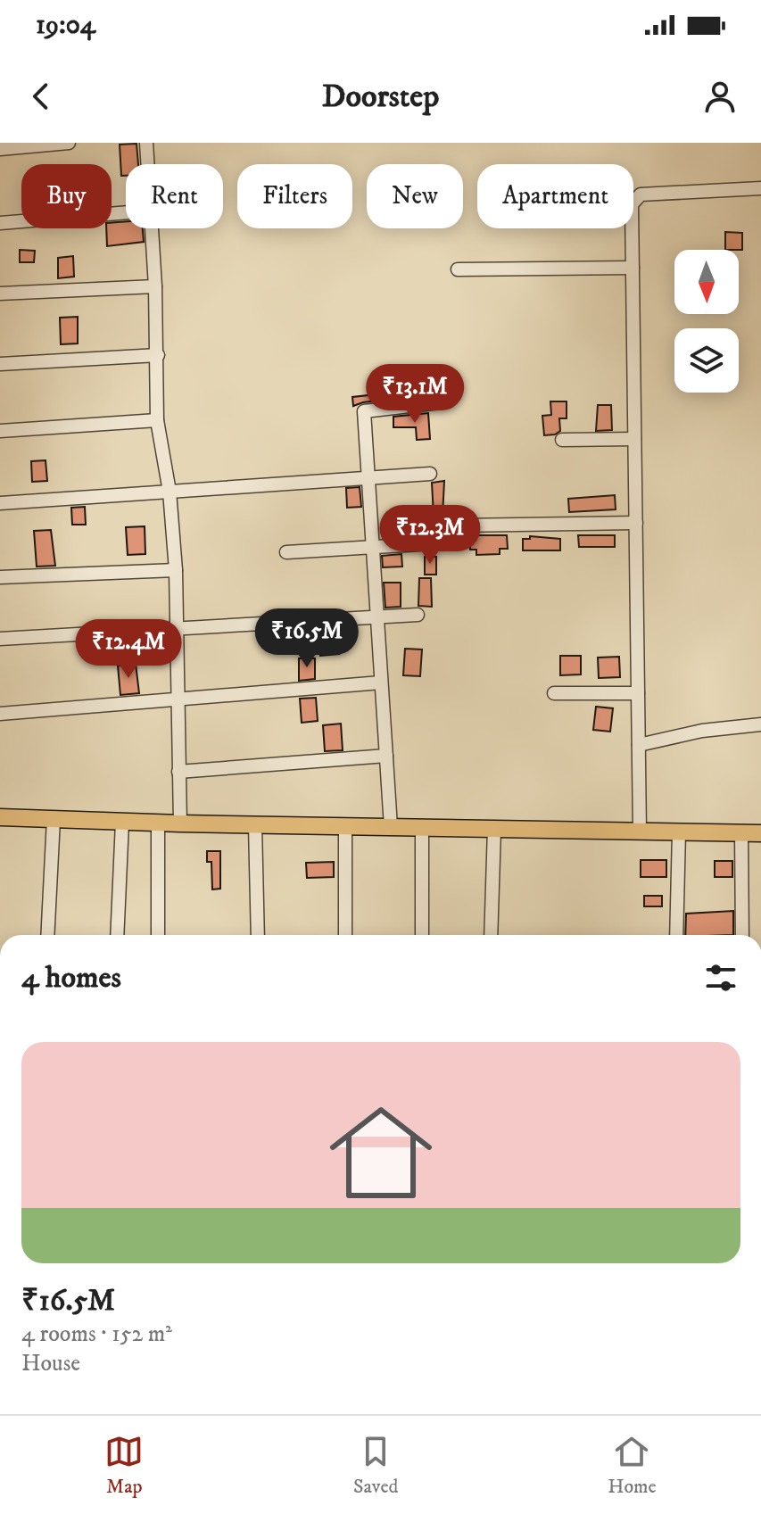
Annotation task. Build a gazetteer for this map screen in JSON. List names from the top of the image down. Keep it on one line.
{"north":"bottom","page":{"status":"19:04","header":"Doorstep","chip":["Buy","Rent","Filters","New","Apartment"],"price":["₹13.1M","₹12.3M","₹16.5M","₹12.4M"],"heading":"4 homes","list":[{"name":"₹16.5M","note":"4 rooms · 152 m² · House"}],"tabs":["Map","Saved","Home"]}}
